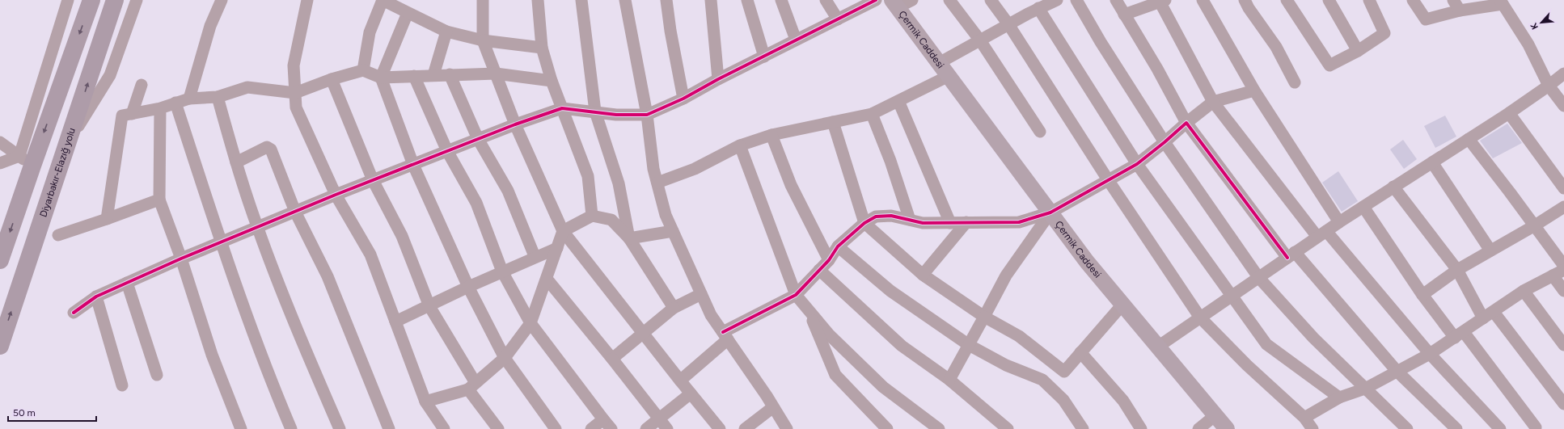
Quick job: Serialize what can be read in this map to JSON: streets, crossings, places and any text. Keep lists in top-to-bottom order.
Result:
{
  "streets": {
    "highway": ["Diyarbakır-Elazığ yolu"],
    "main road": ["Çermik Caddesi"]
  },
  "scale_bar": "50 m",
  "north": "bottom left"
}
